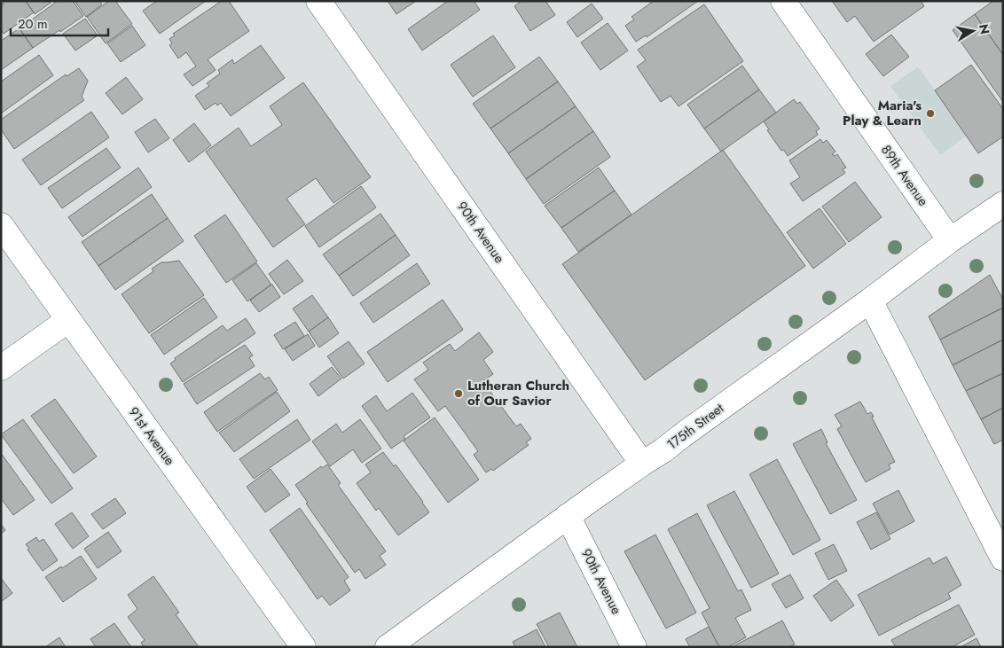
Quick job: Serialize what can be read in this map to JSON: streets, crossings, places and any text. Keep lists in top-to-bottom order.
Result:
{
  "streets": {
    "street": [
      "89th Avenue",
      "90th Avenue",
      "175th Street",
      "91st Avenue"
    ]
  },
  "crossings": [
    ["89th Avenue", "175th Street"],
    ["90th Avenue", "175th Street"]
  ],
  "places": ["Maria's Play & Learn", "Lutheran Church of Our Savior"],
  "scale_bar": "20 m",
  "north": "right"
}
